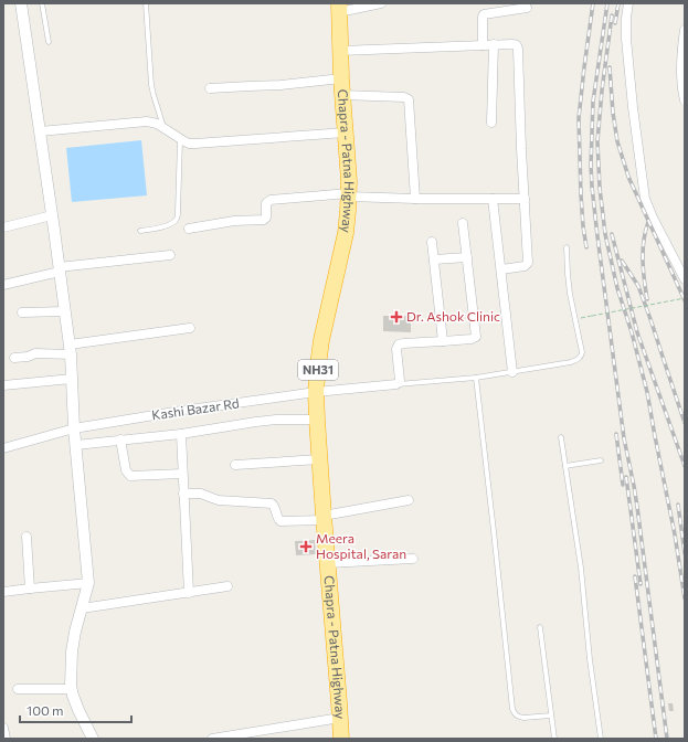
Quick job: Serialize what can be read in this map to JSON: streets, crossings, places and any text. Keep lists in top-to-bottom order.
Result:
{
  "streets": {
    "highway": ["Chapra - Patna Highway", "NH31"],
    "street": ["Kashi Bazar Rd"]
  },
  "crossings": [
    ["Chapra - Patna Highway", "Kashi Bazar Rd"]
  ],
  "places": {
    "health": ["Dr. Ashok Clinic", "Meera Hospital, Saran"]
  },
  "scale_bar": "100 m"
}
